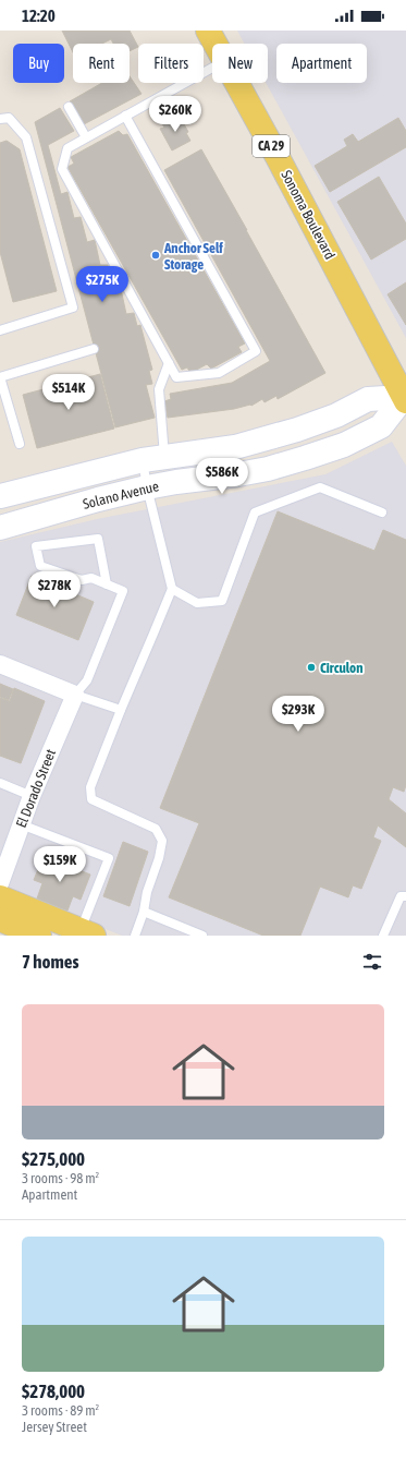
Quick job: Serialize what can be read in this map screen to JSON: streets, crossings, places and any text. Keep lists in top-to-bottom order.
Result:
{
  "streets": {
    "main road": ["CA 29", "Sonoma Boulevard", "Solano Avenue"],
    "street": ["El Dorado Street"]
  },
  "crossings": [
    ["Sonoma Boulevard", "Solano Avenue"]
  ],
  "places": ["Anchor Self Storage", "Circulon"],
  "page": {
    "status": "12:20",
    "chip": [
      "Buy",
      "Rent",
      "Filters",
      "New",
      "Apartment"
    ],
    "price": [
      "$260K",
      "$275K",
      "$514K",
      "$586K",
      "$278K",
      "$293K",
      "$159K"
    ],
    "heading": "7 homes",
    "list": [
      {
        "name": "$275,000",
        "note": "3 rooms · 98 m² · Apartment"
      },
      {
        "name": "$278,000",
        "note": "3 rooms · 89 m² · Jersey Street"
      }
    ]
  }
}
